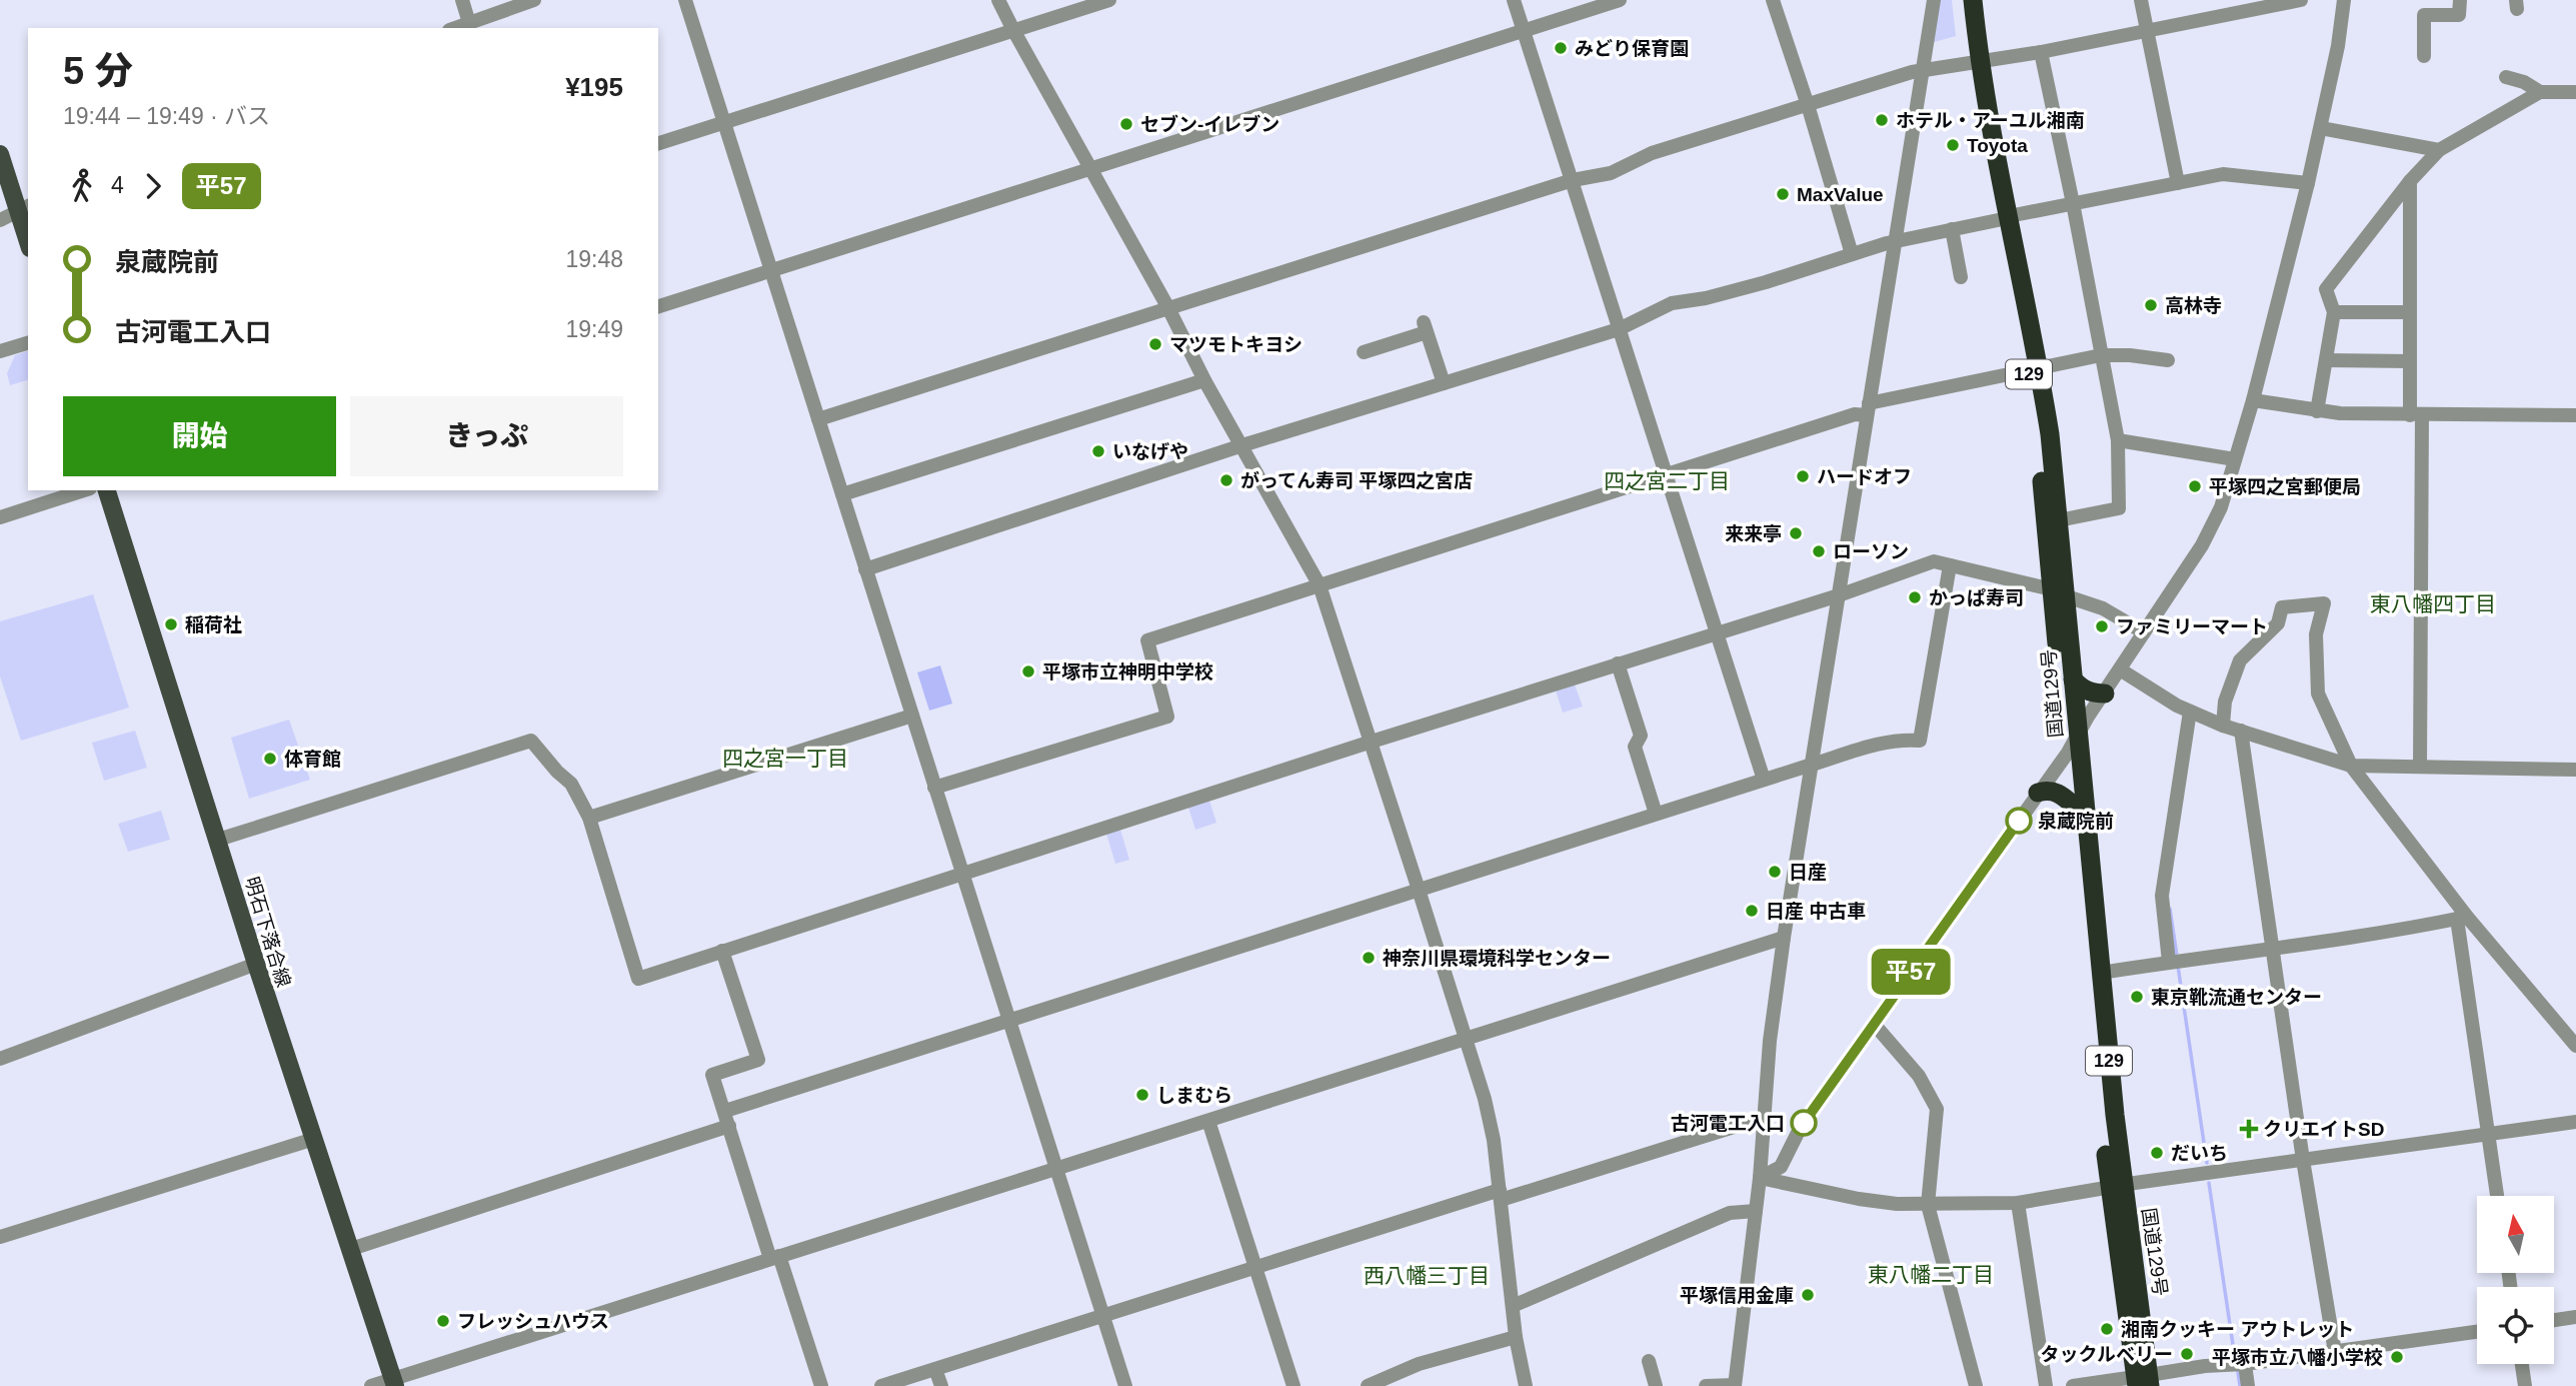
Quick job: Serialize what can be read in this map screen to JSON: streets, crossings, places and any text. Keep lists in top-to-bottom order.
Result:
{
  "streets": {
    "highway": ["129", "国道129号"],
    "main road": ["明石下落合線"]
  },
  "districts": [
    "四之宮二丁目",
    "東八幡四丁目",
    "四之宮一丁目",
    "東八幡二丁目",
    "西八幡三丁目"
  ],
  "places": {
    "other": [
      "みどり保育園",
      "ホテル・アーユル湘南",
      "セブン-イレブン",
      "Toyota",
      "MaxValue",
      "高林寺",
      "マツモトキヨシ",
      "いなげや",
      "ハードオフ",
      "がってん寿司 平塚四之宮店",
      "平塚四之宮郵便局",
      "来来亭",
      "ローソン",
      "かっぱ寿司",
      "稲荷社",
      "ファミリーマート",
      "平塚市立神明中学校",
      "体育館",
      "泉蔵院前",
      "日産",
      "日産 中古車",
      "神奈川県環境科学センター",
      "東京靴流通センター",
      "しまむら",
      "古河電工入口",
      "だいち",
      "平塚信用金庫",
      "フレッシュハウス",
      "湘南クッキー アウトレット",
      "タックルベリー",
      "平塚市立八幡小学校"
    ],
    "health": ["クリエイトSD"]
  },
  "lines": ["bus line 平57"],
  "north": "top",
  "page": {
    "on_map": "平57",
    "heading": ["5 分", "19:44 – 19:49 · バス", "¥195"],
    "legs": ["4", "平57"],
    "list": [
      {
        "name": "泉蔵院前",
        "value": "19:48"
      },
      {
        "name": "古河電工入口",
        "value": "19:49"
      }
    ],
    "buttons": ["開始", "きっぷ"]
  }
}
